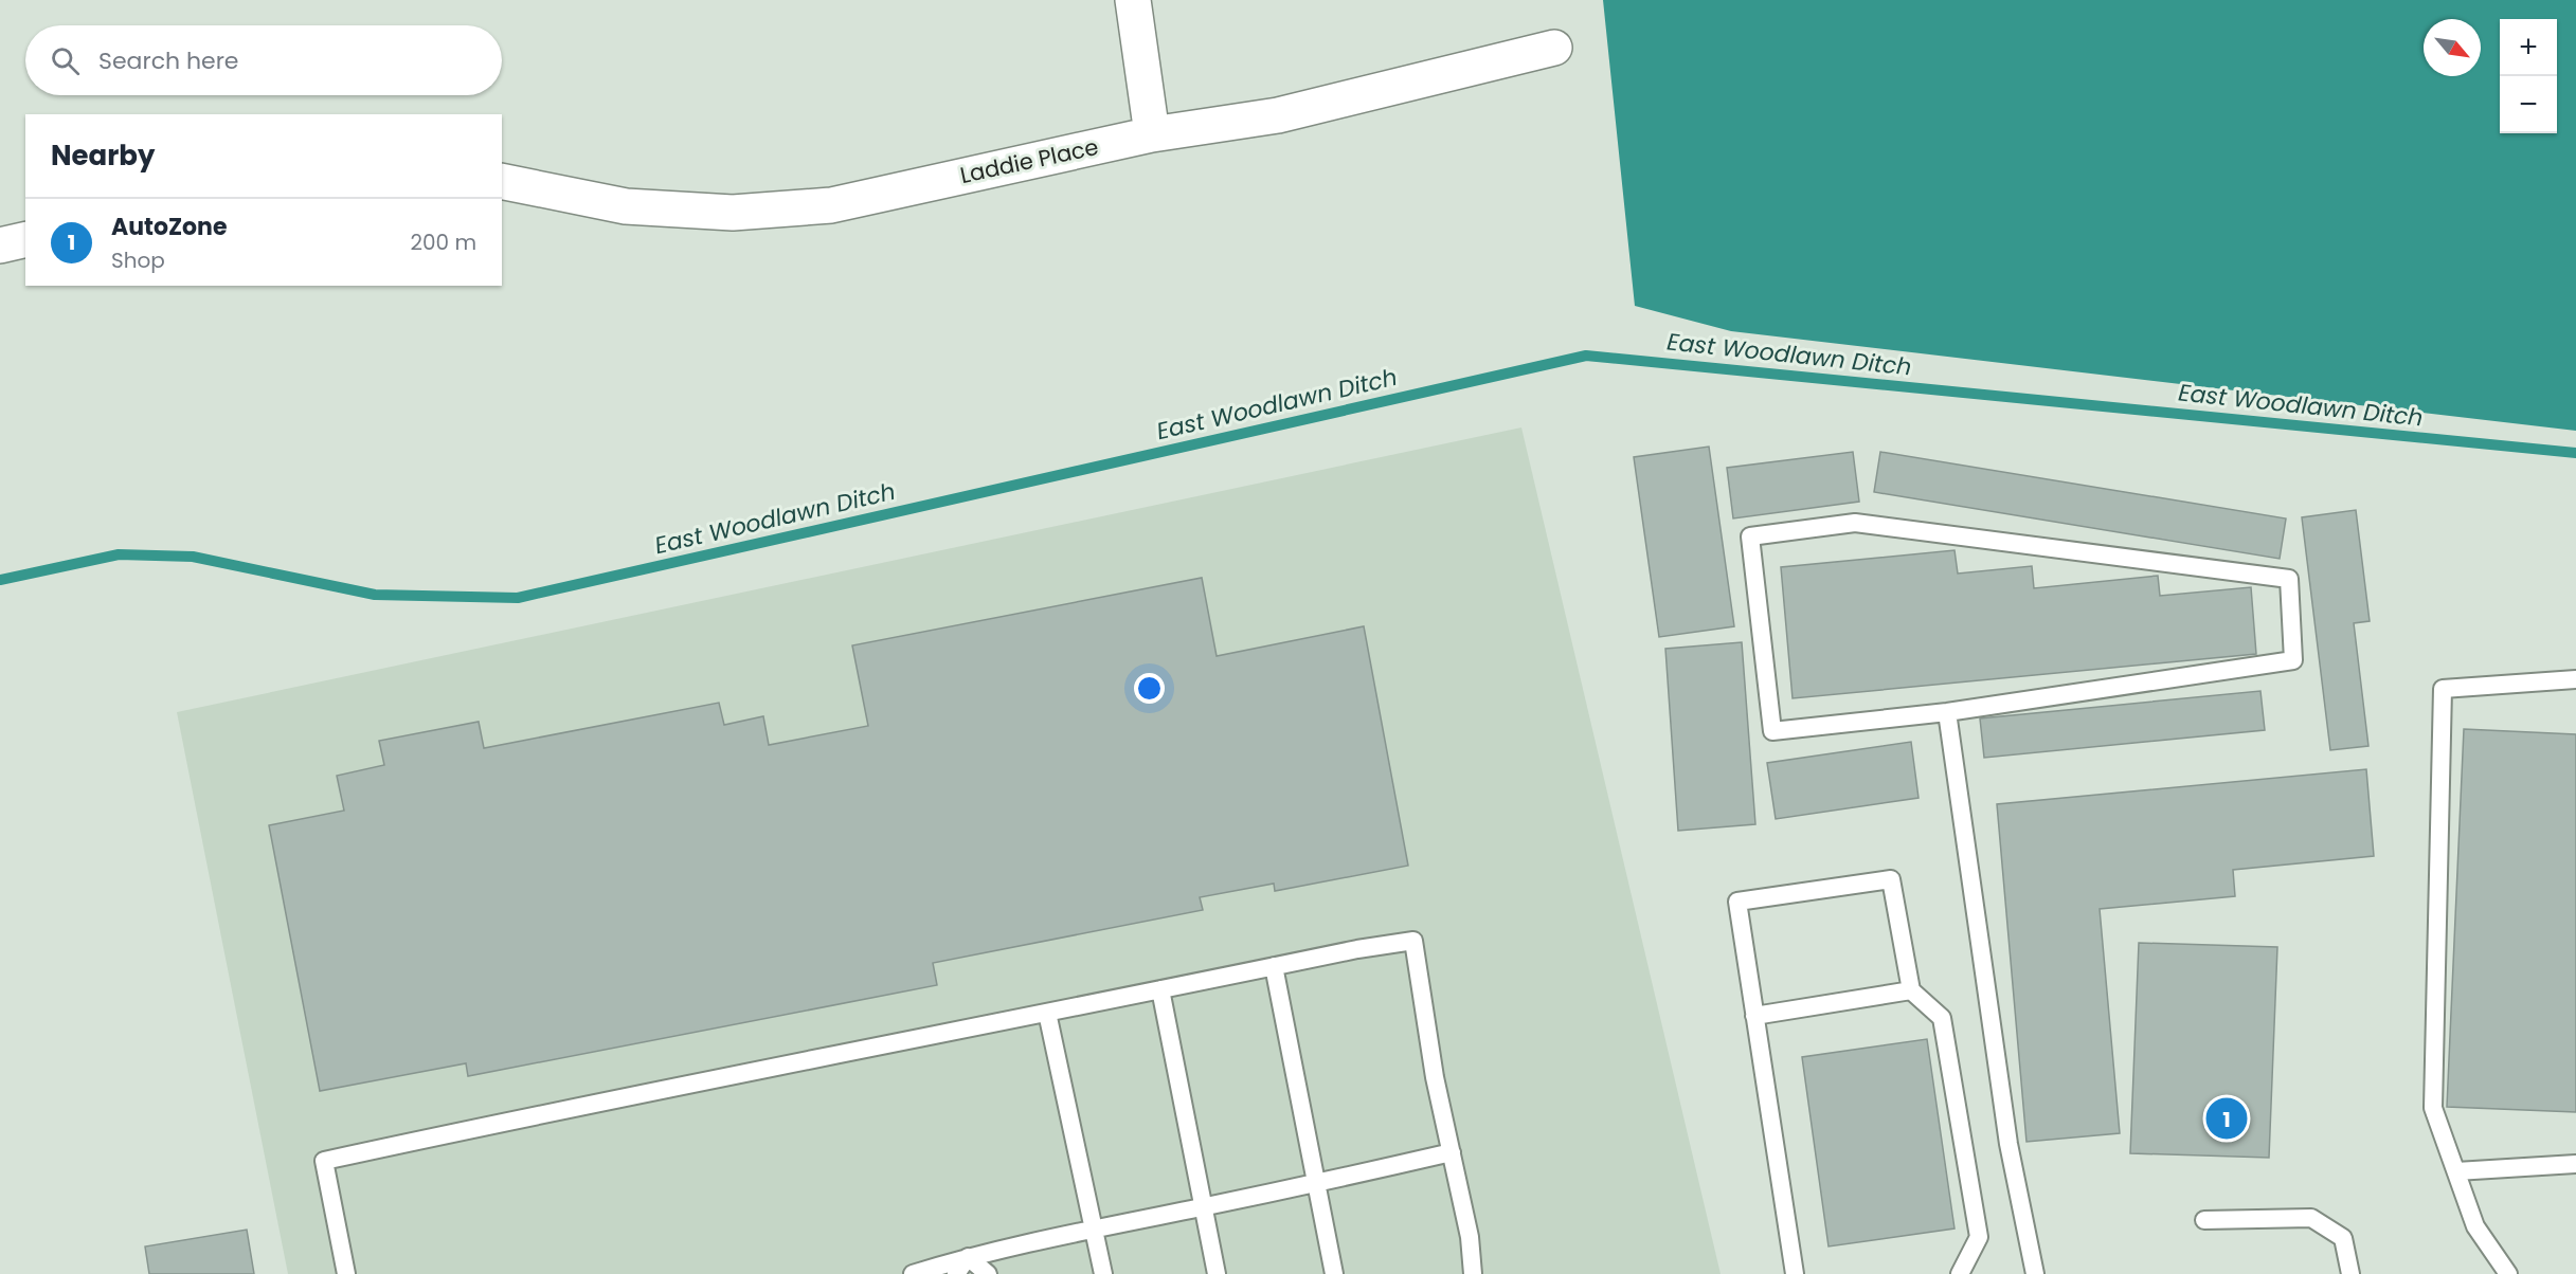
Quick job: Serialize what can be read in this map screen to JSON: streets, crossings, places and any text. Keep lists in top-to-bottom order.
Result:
{
  "streets": {
    "street": ["Laddie Place"]
  },
  "water": ["East Woodlawn Ditch"],
  "north": "bottom right",
  "page": {
    "map_buttons": ["+", "−"],
    "search": "Search here",
    "heading": "Nearby",
    "list": [
      {
        "mark": "1",
        "name": "AutoZone",
        "note": "Shop",
        "value": "200 m"
      }
    ],
    "pins": "1"
  }
}
